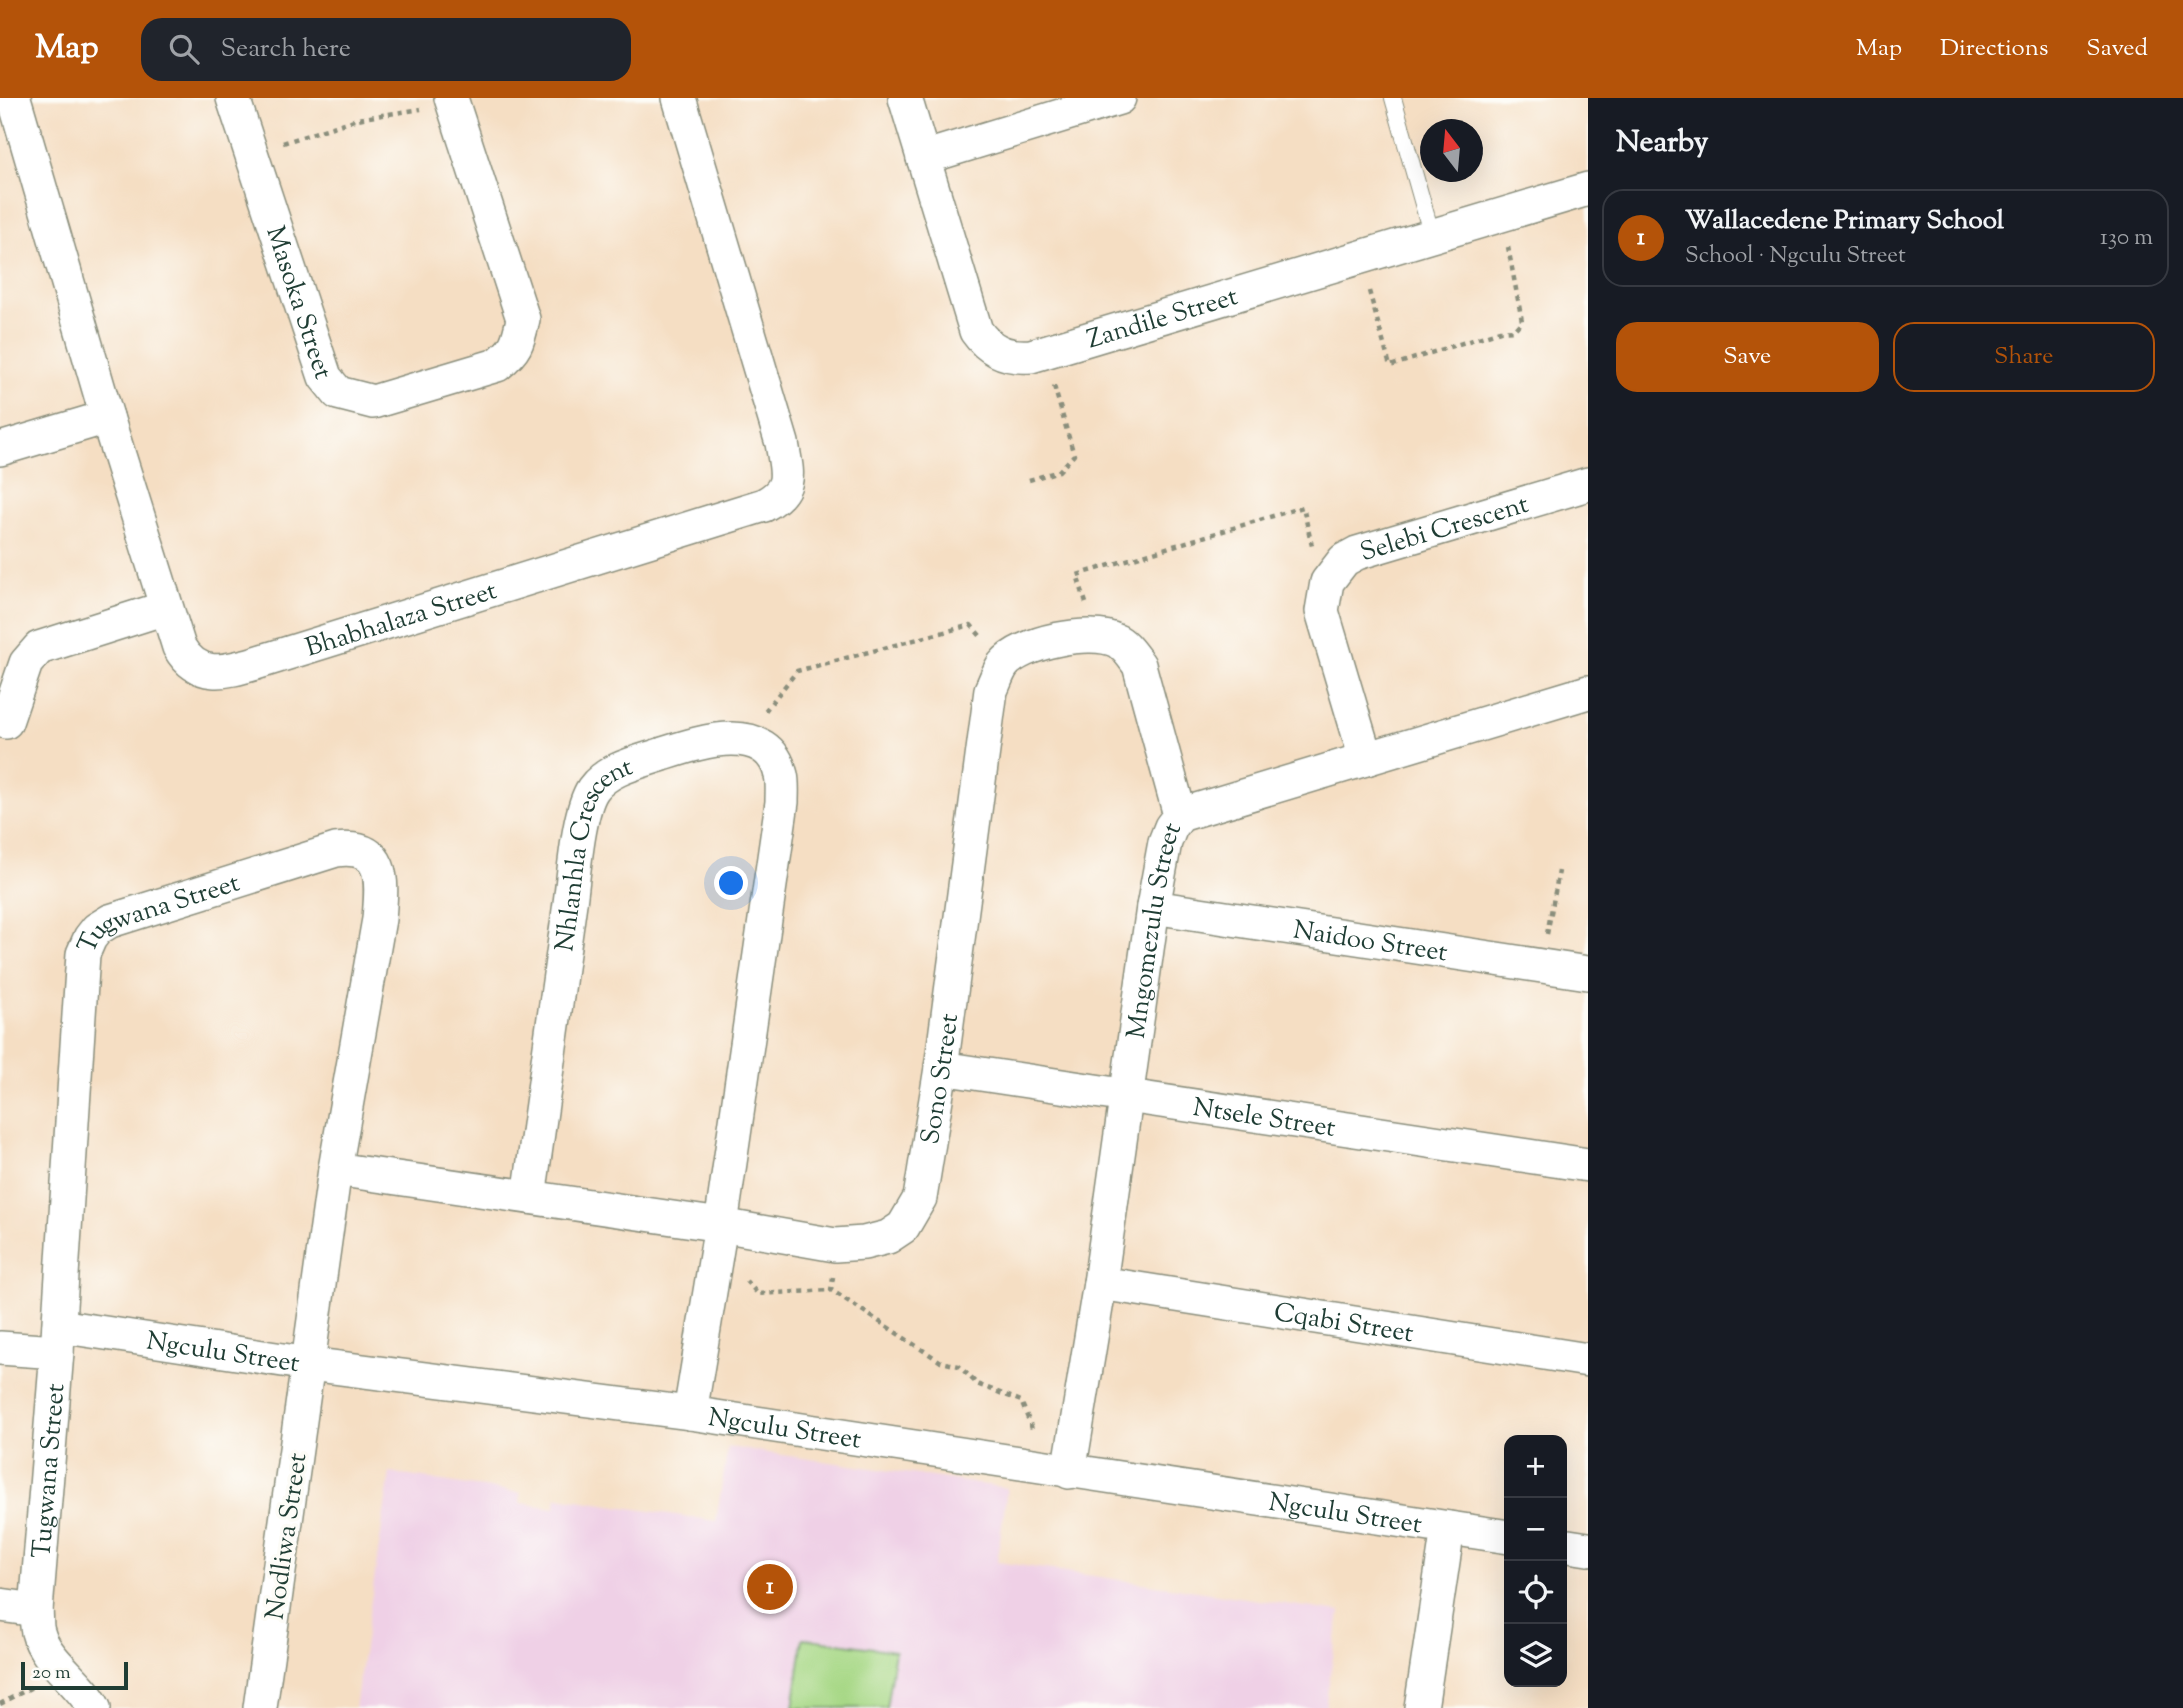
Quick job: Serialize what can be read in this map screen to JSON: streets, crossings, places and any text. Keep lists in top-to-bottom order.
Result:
{
  "streets": {
    "street": [
      "Masoka Street",
      "Zandile Street",
      "Selebi Crescent",
      "Bhabhalaza Street",
      "Nhlanhla Crescent",
      "Tugwana Street",
      "Mngomezulu Street",
      "Naidoo Street",
      "Sono Street",
      "Ntsele Street",
      "Cqabi Street",
      "Ngculu Street",
      "Nodliwa Street"
    ]
  },
  "crossings": [
    ["Nhlanhla Crescent", "Sono Street"],
    ["Tugwana Street", "Sono Street"],
    ["Tugwana Street", "Ngculu Street"],
    ["Tugwana Street", "Nodliwa Street"],
    ["Mngomezulu Street", "Naidoo Street"],
    ["Mngomezulu Street", "Ntsele Street"],
    ["Mngomezulu Street", "Cqabi Street"],
    ["Mngomezulu Street", "Ngculu Street"],
    ["Sono Street", "Ntsele Street"],
    ["Ngculu Street", "Nodliwa Street"]
  ],
  "scale_bar": "20 m",
  "north": "top",
  "page": {
    "header": "Map",
    "search": "Search here",
    "nav": ["Map", "Directions", "Saved"],
    "heading": "Nearby",
    "list": [
      {
        "mark": "1",
        "name": "Wallacedene Primary School",
        "note": "School · Ngculu Street",
        "value": "130 m"
      }
    ],
    "buttons": ["Save", "Share"],
    "map_buttons": ["+", "−"],
    "pins": "1",
    "scale": "20 m"
  }
}
